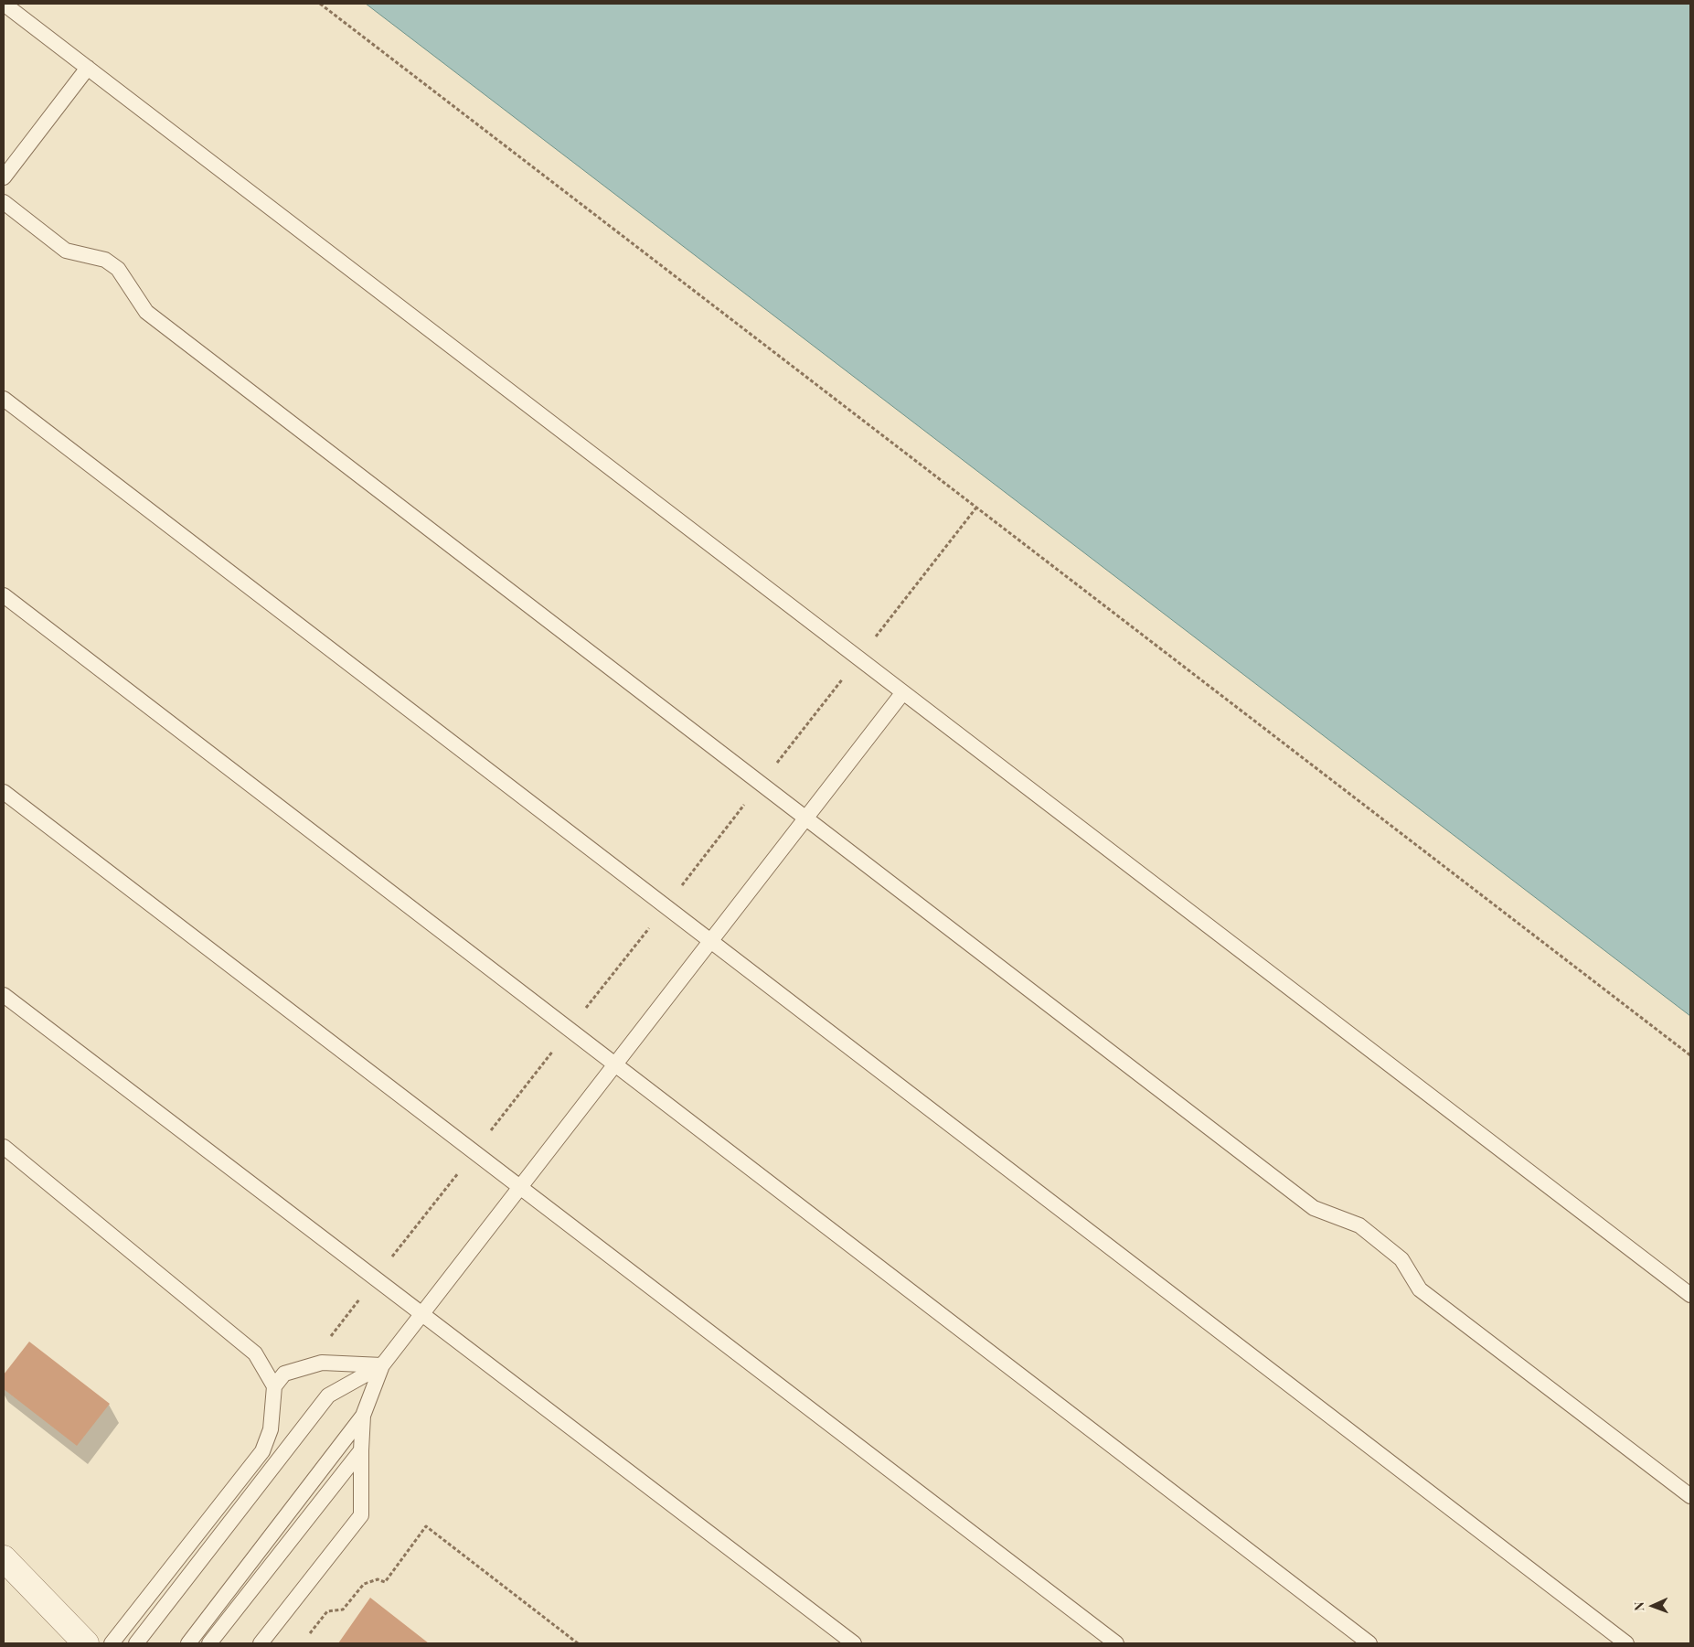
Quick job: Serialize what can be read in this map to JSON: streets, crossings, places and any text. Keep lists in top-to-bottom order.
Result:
{
  "north": "left"
}
